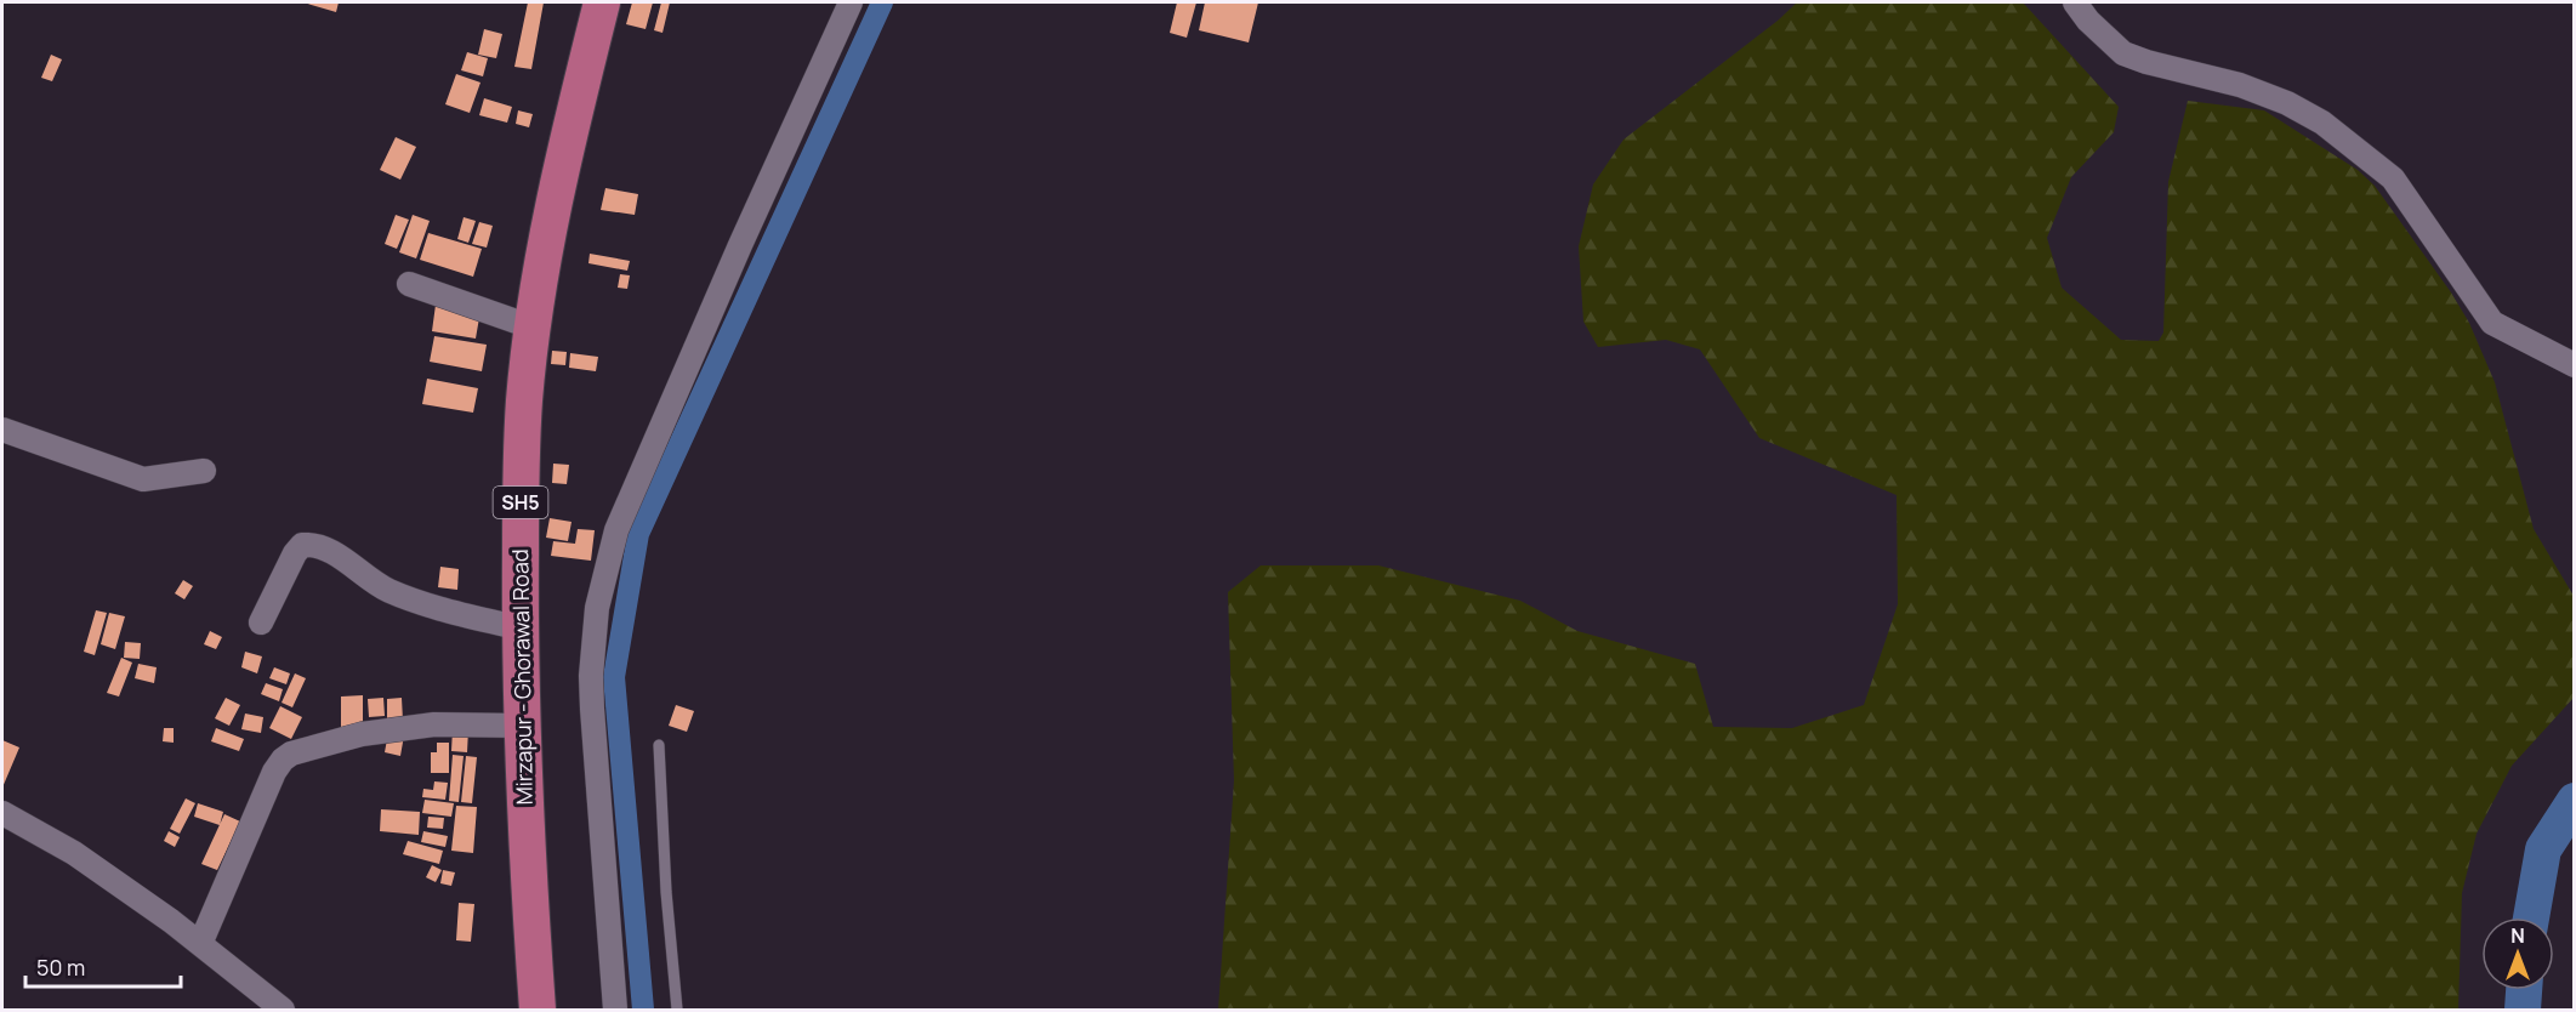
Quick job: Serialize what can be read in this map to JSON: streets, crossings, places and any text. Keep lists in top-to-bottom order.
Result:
{
  "streets": {
    "main road": ["SH5", "Mirzapur - Ghorawal Road"]
  },
  "scale_bar": "50 m",
  "north": "top"
}
